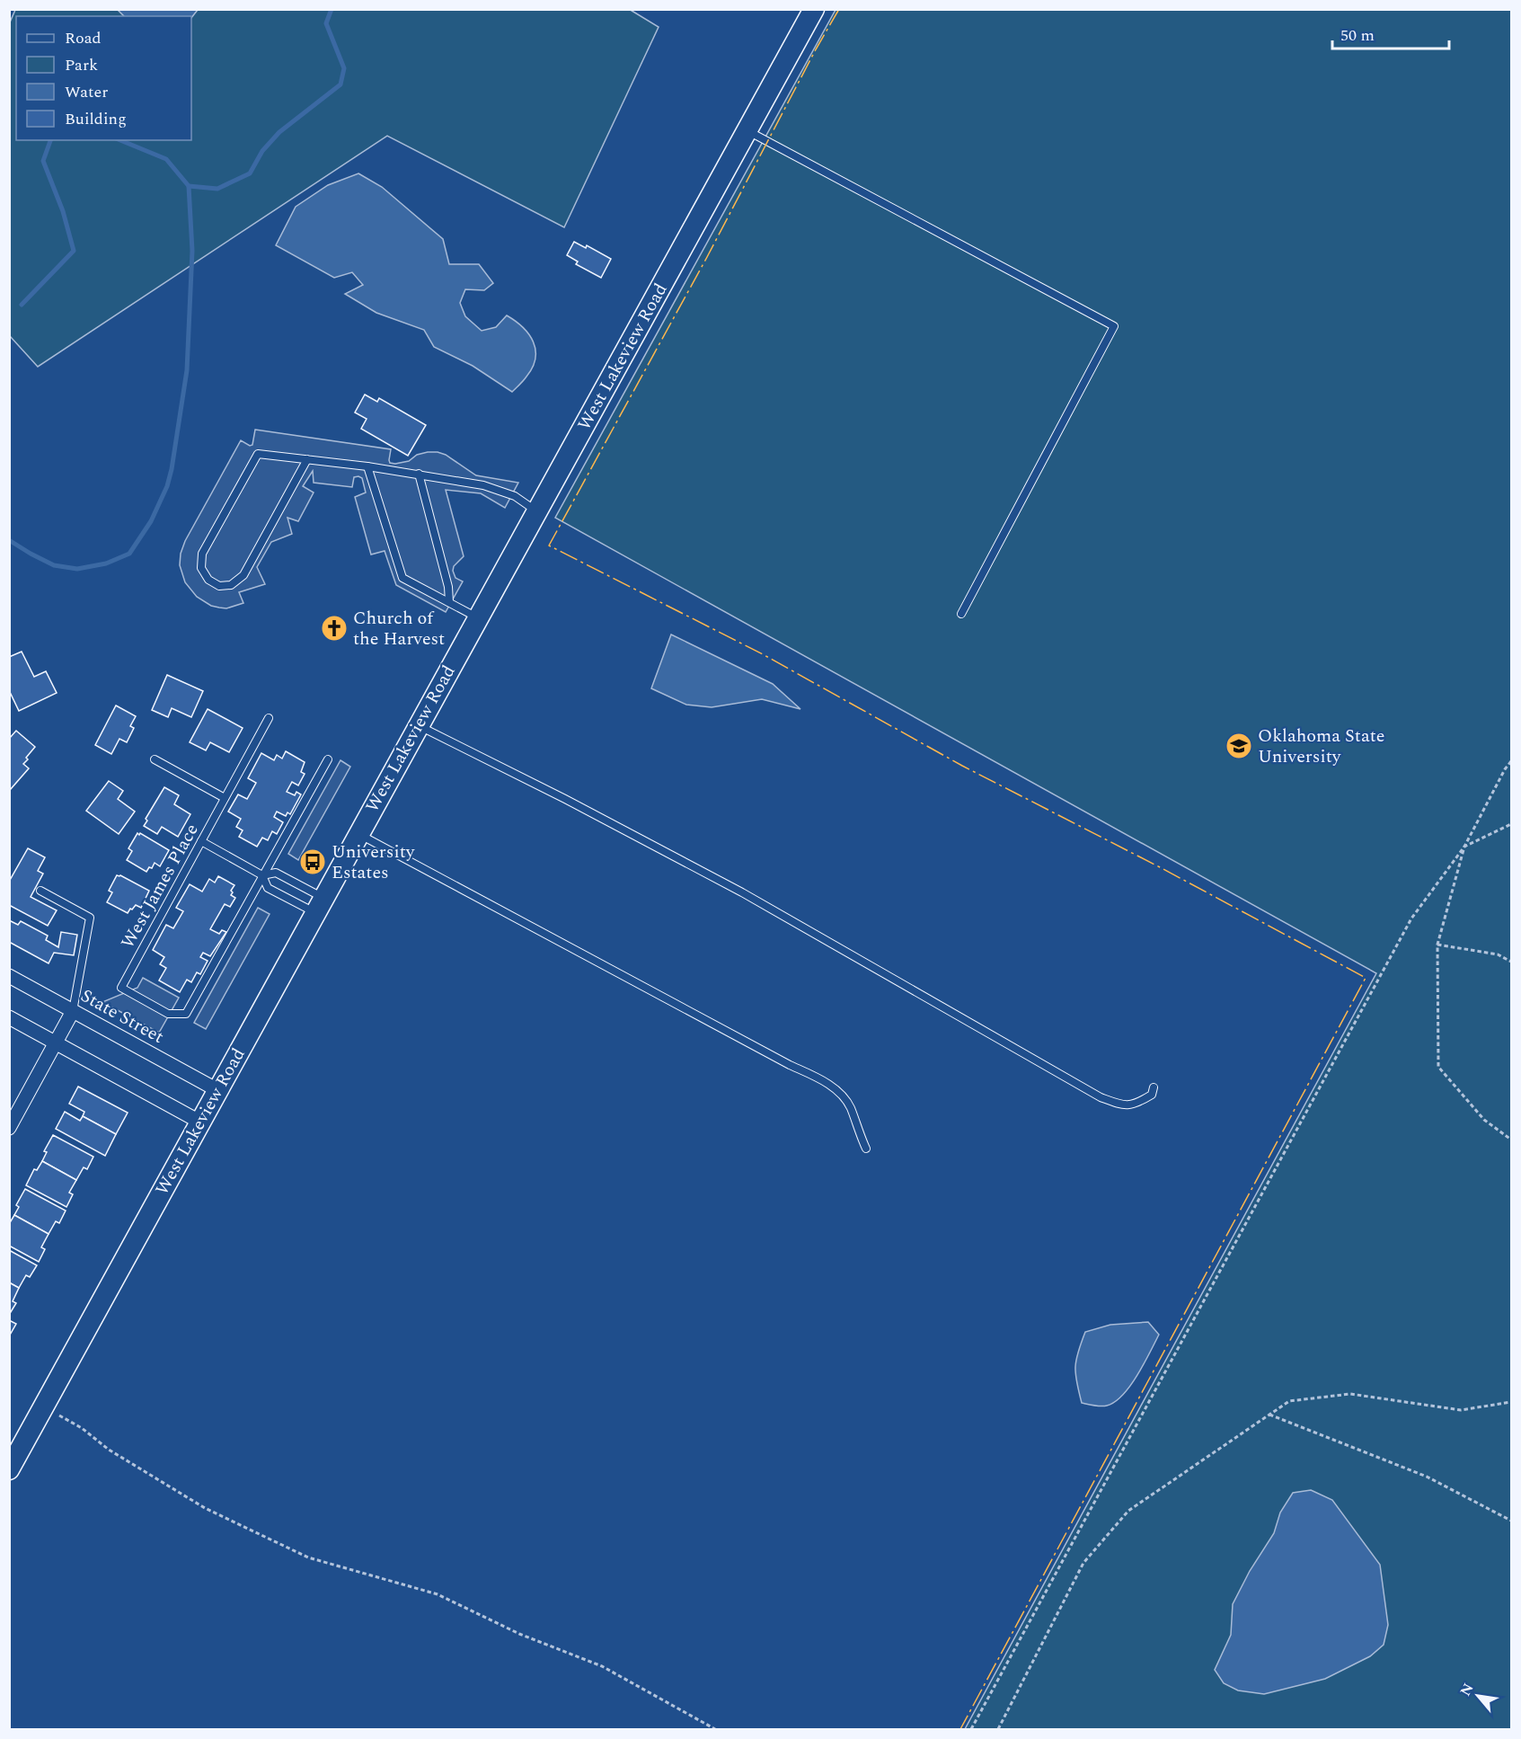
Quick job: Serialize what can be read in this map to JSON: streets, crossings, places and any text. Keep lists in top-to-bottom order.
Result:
{
  "streets": {
    "main road": ["West Lakeview Road"],
    "street": ["State Street"],
    "lane": ["West James Place"]
  },
  "crossings": [
    ["West Lakeview Road", "State Street"]
  ],
  "places": {
    "church": ["Church of the Harvest"],
    "school or university": ["Oklahoma State University"],
    "bus stop": ["University Estates"]
  },
  "legend": [
    "Road",
    "Park",
    "Water",
    "Building"
  ],
  "scale_bar": "50 m",
  "north": "top left"
}
